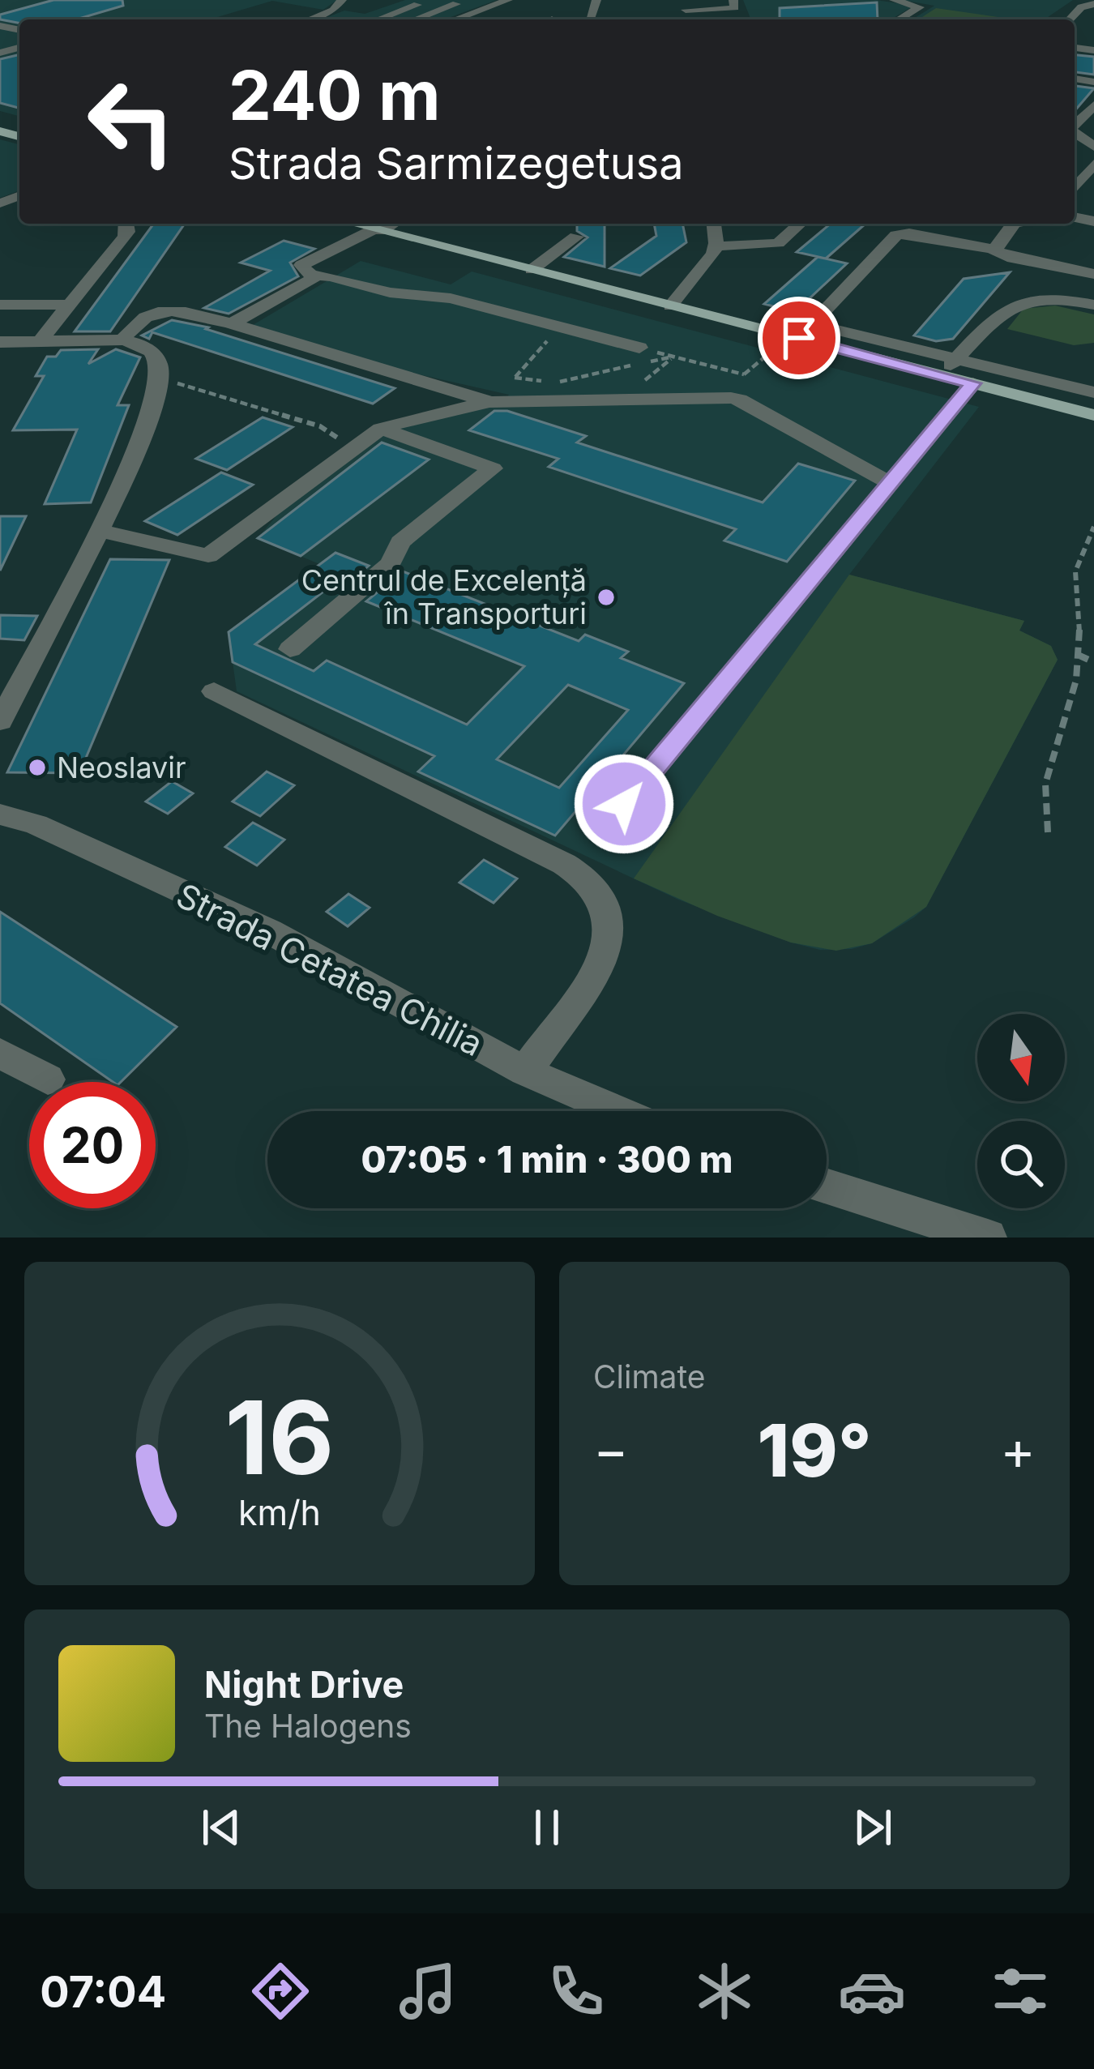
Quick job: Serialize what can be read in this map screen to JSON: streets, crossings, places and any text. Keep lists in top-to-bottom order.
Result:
{
  "streets": {
    "street": ["Strada Cetatea Chilia"]
  },
  "places": ["Centrul de Excelență în Transporturi", "Neoslavir"],
  "north": "bottom",
  "page": {
    "turn": ["240 m", "Strada Sarmizegetusa"],
    "limit": "20",
    "trip": "07:05 · 1 min · 300 m",
    "tile": "Climate",
    "heat": ["−", "19°", "+"],
    "song": ["Night Drive", "The Halogens"],
    "tabs": "07:04",
    "gauge": ["16", "km/h"]
  }
}
